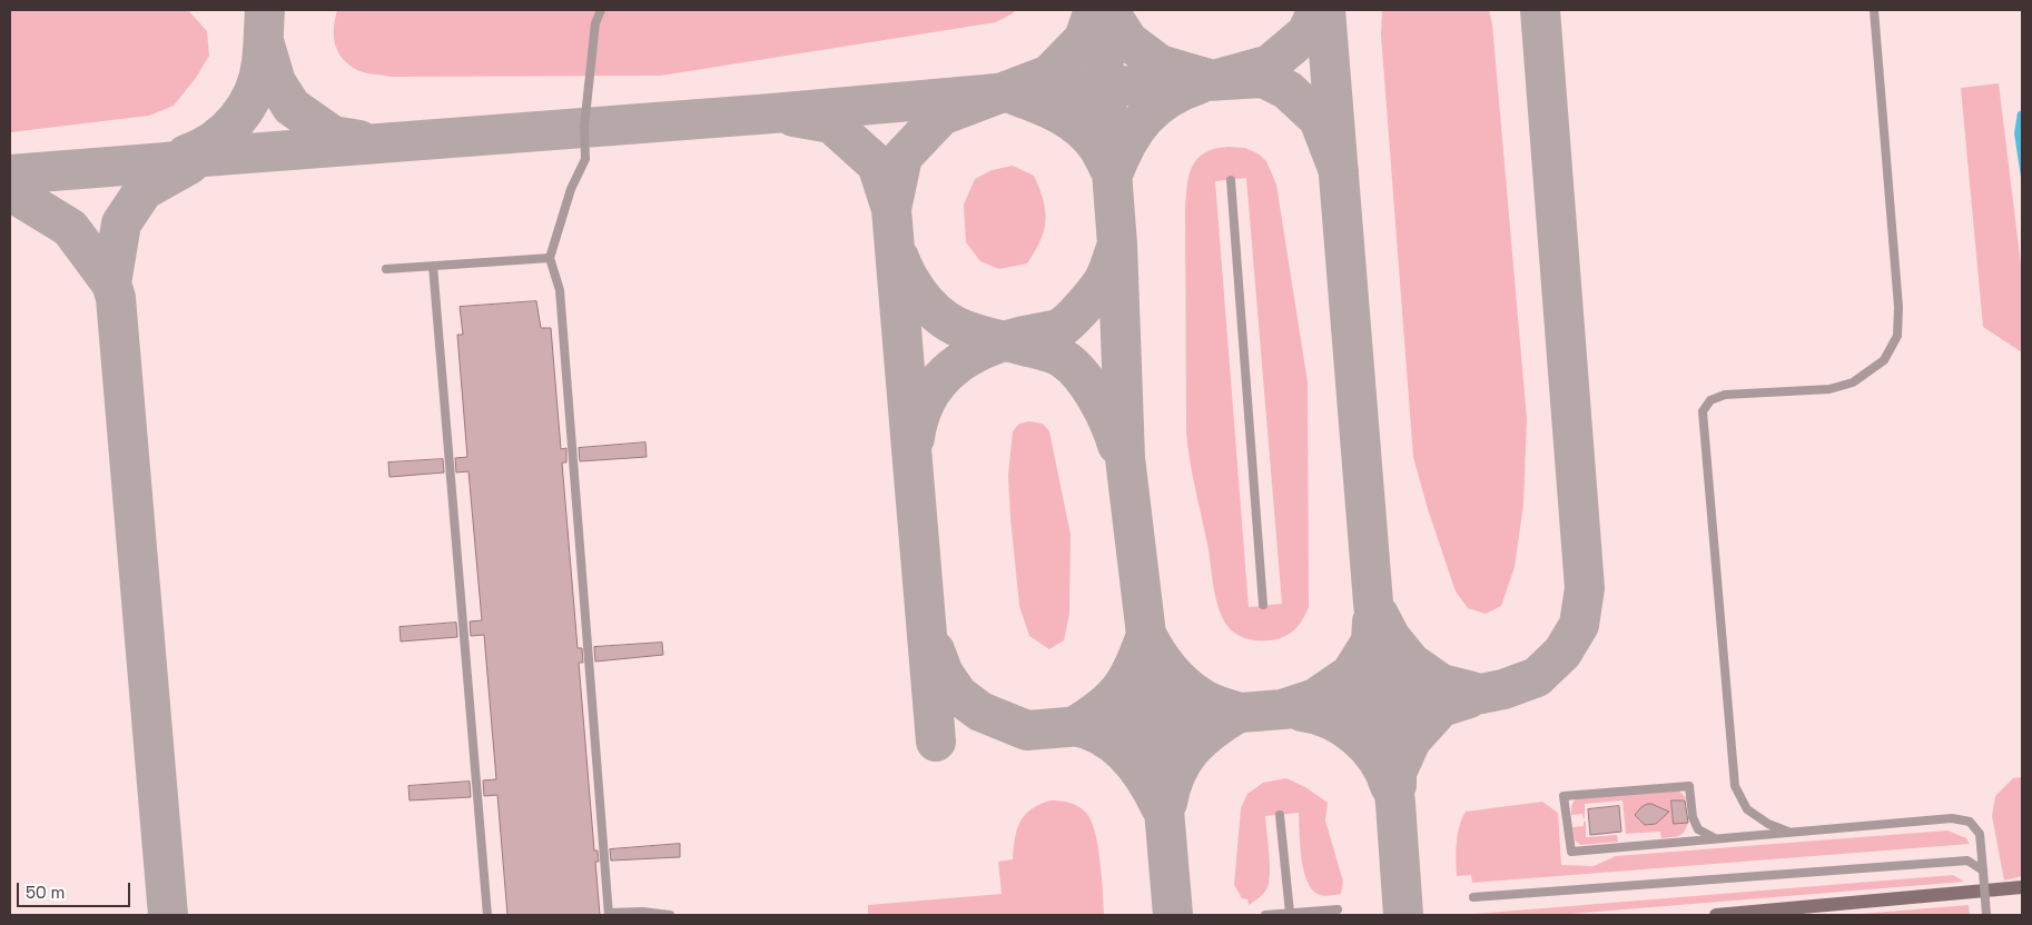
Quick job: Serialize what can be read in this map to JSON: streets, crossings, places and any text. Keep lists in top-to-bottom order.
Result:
{
  "scale_bar": "50 m"
}
